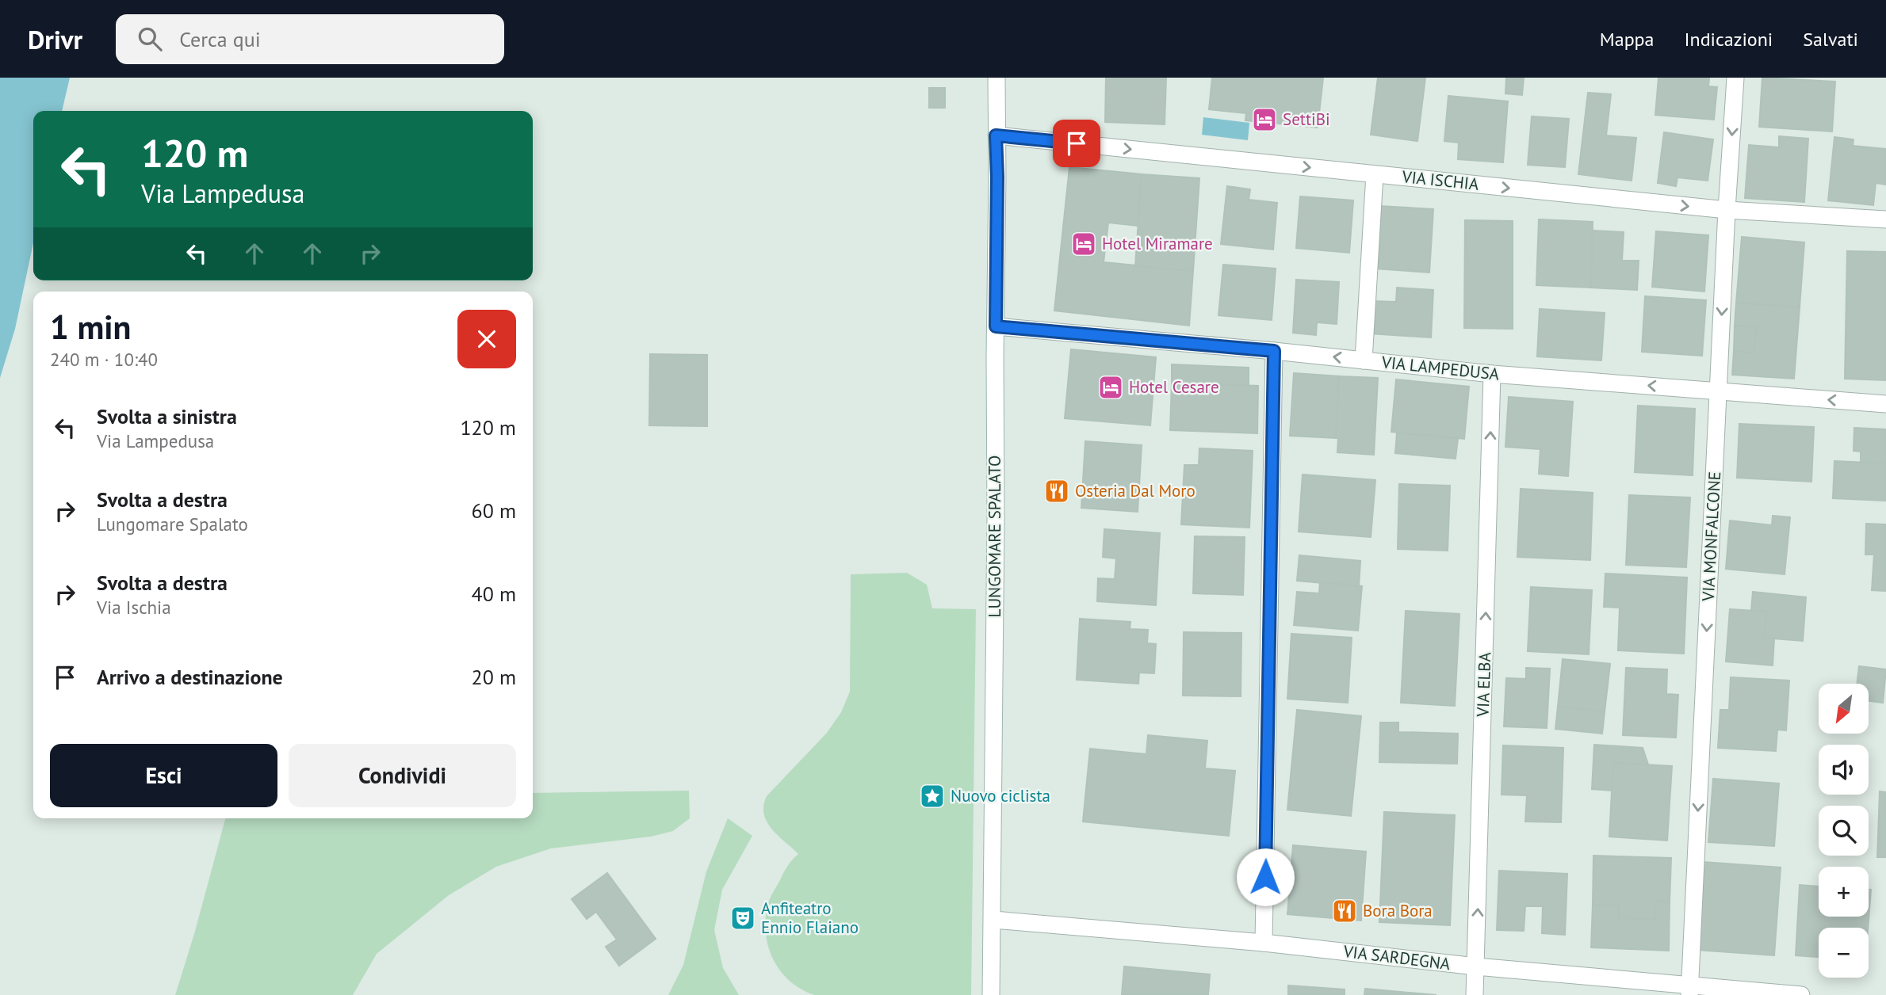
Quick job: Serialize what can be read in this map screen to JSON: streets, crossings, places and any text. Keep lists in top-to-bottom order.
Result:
{
  "streets": {
    "street": [
      "VIA ISCHIA",
      "VIA LAMPEDUSA",
      "LUNGOMARE SPALATO",
      "VIA MONFALCONE",
      "VIA ELBA",
      "VIA SARDEGNA"
    ]
  },
  "crossings": [
    ["VIA ISCHIA", "LUNGOMARE SPALATO"],
    ["VIA ISCHIA", "VIA MONFALCONE"],
    ["VIA LAMPEDUSA", "LUNGOMARE SPALATO"],
    ["VIA LAMPEDUSA", "VIA MONFALCONE"],
    ["VIA LAMPEDUSA", "VIA ELBA"],
    ["LUNGOMARE SPALATO", "VIA SARDEGNA"],
    ["VIA MONFALCONE", "VIA SARDEGNA"],
    ["VIA ELBA", "VIA SARDEGNA"]
  ],
  "one_way": [
    "VIA ISCHIA",
    "VIA LAMPEDUSA",
    "VIA MONFALCONE",
    "VIA ELBA"
  ],
  "places": {
    "hotel": ["SettiBi", "Hotel Miramare", "Hotel Cesare"],
    "restaurant": ["Osteria Dal Moro", "Bora Bora"],
    "place": ["Nuovo ciclista"],
    "theatre": ["Anfiteatro Ennio Flaiano"]
  },
  "north": "bottom left",
  "page": {
    "header": "Drivr",
    "search": "Cerca qui",
    "nav": ["Mappa", "Indicazioni", "Salvati"],
    "turn": ["120 m", "Via Lampedusa"],
    "heading": ["1 min", "240 m · 10:40"],
    "list": [
      {
        "name": "Svolta a sinistra",
        "note": "Via Lampedusa",
        "value": "120 m"
      },
      {
        "name": "Svolta a destra",
        "note": "Lungomare Spalato",
        "value": "60 m"
      },
      {
        "name": "Svolta a destra",
        "note": "Via Ischia",
        "value": "40 m"
      },
      {
        "name": "Arrivo a destinazione",
        "value": "20 m"
      }
    ],
    "map_buttons": ["+", "−"],
    "buttons": ["Esci", "Condividi"]
  }
}
